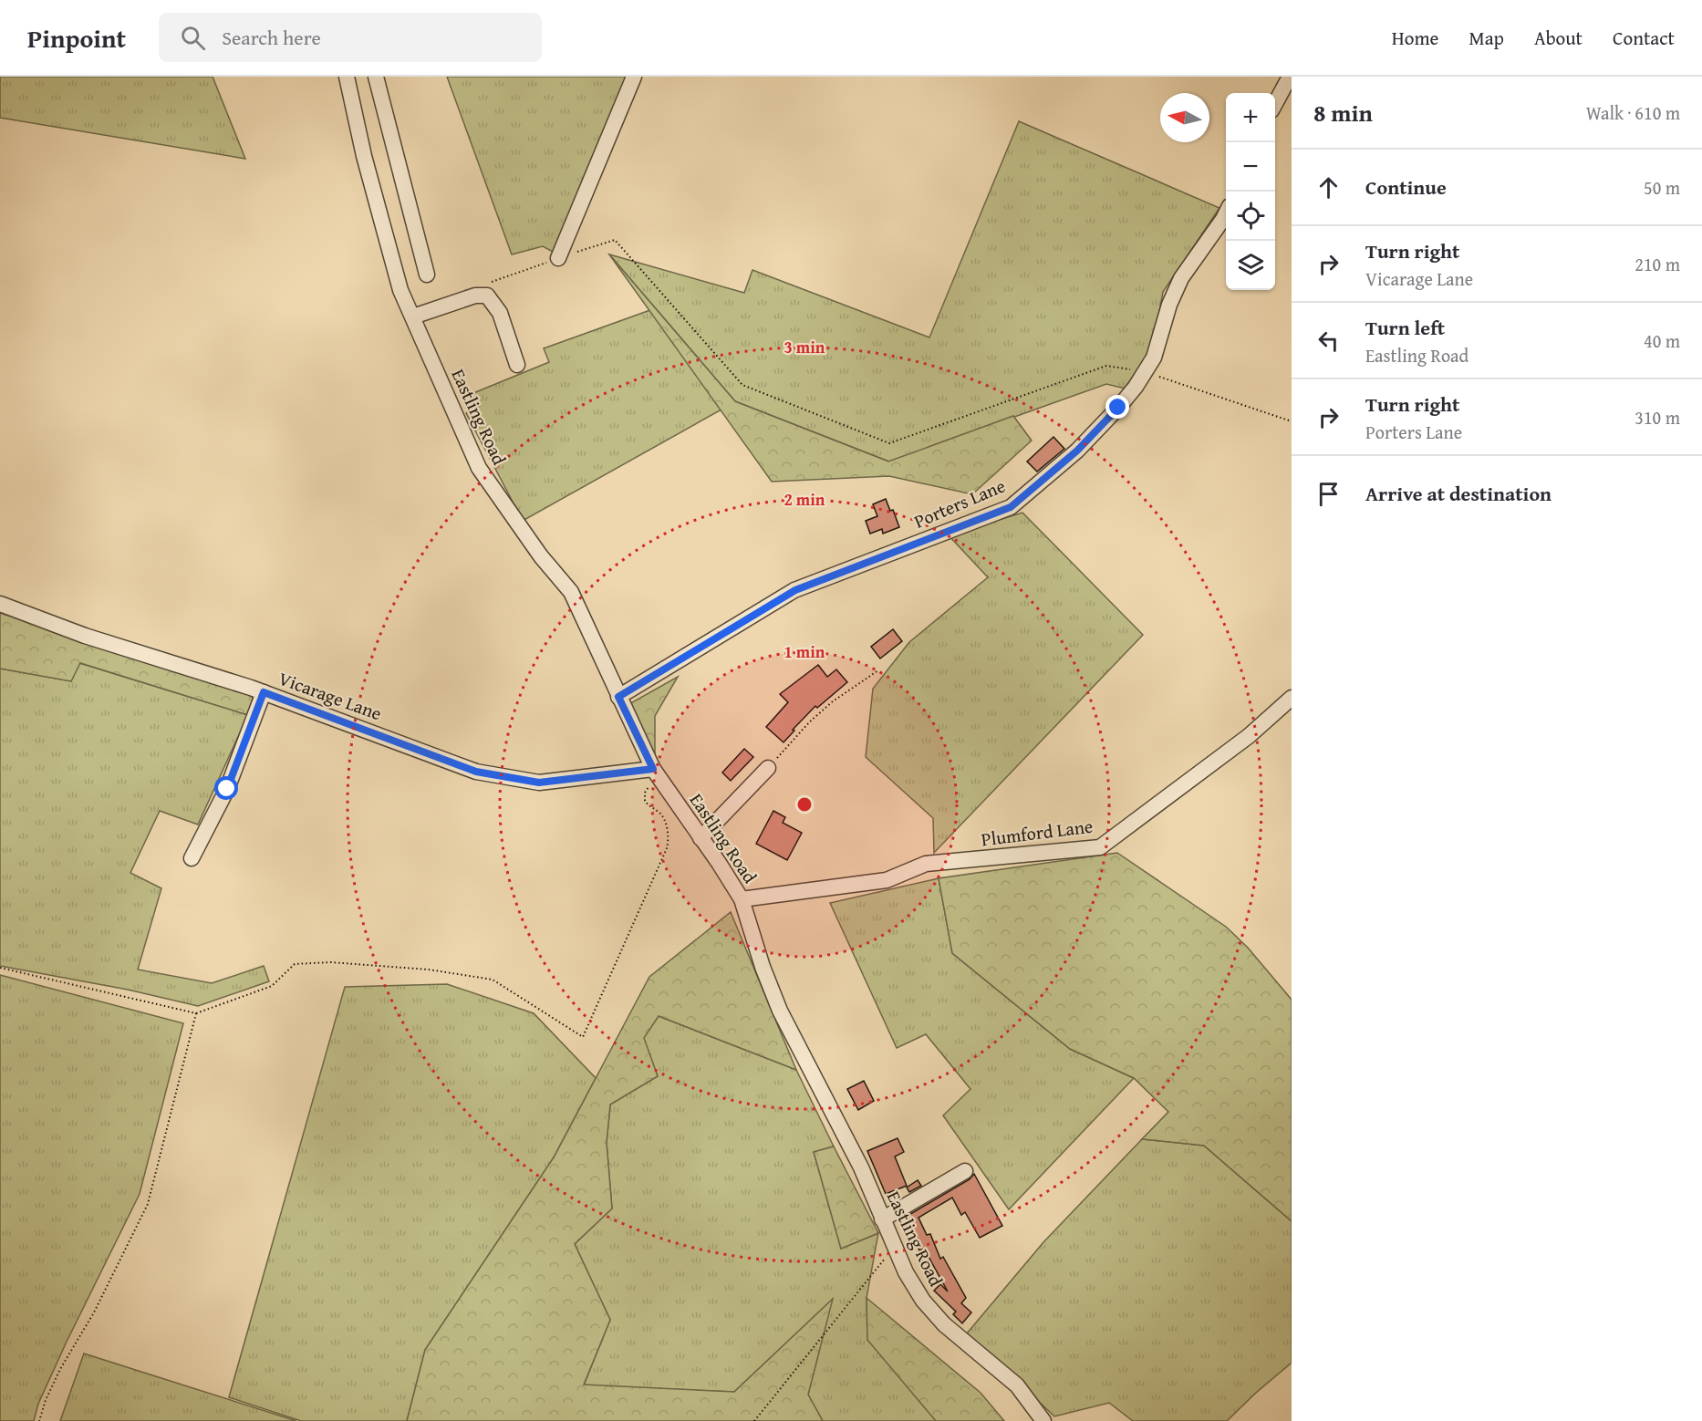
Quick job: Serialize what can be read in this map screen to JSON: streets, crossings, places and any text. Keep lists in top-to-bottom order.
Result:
{
  "streets": {
    "street": [
      "Eastling Road",
      "Porters Lane",
      "Vicarage Lane",
      "Plumford Lane"
    ]
  },
  "crossings": [
    ["Eastling Road", "Porters Lane"],
    ["Eastling Road", "Vicarage Lane"],
    ["Eastling Road", "Plumford Lane"]
  ],
  "north": "left",
  "page": {
    "header": "Pinpoint",
    "search": "Search here",
    "nav": [
      "Home",
      "Map",
      "About",
      "Contact"
    ],
    "heading": ["8 min", "Walk · 610 m"],
    "map_buttons": ["+", "−"],
    "list": [
      ["Continue", "50 m"],
      ["Turn right", "Vicarage Lane", "210 m"],
      ["Turn left", "Eastling Road", "40 m"],
      ["Turn right", "Porters Lane", "310 m"],
      "Arrive at destination"
    ]
  },
  "rings": ["3 min", "2 min", "1 min"]
}
